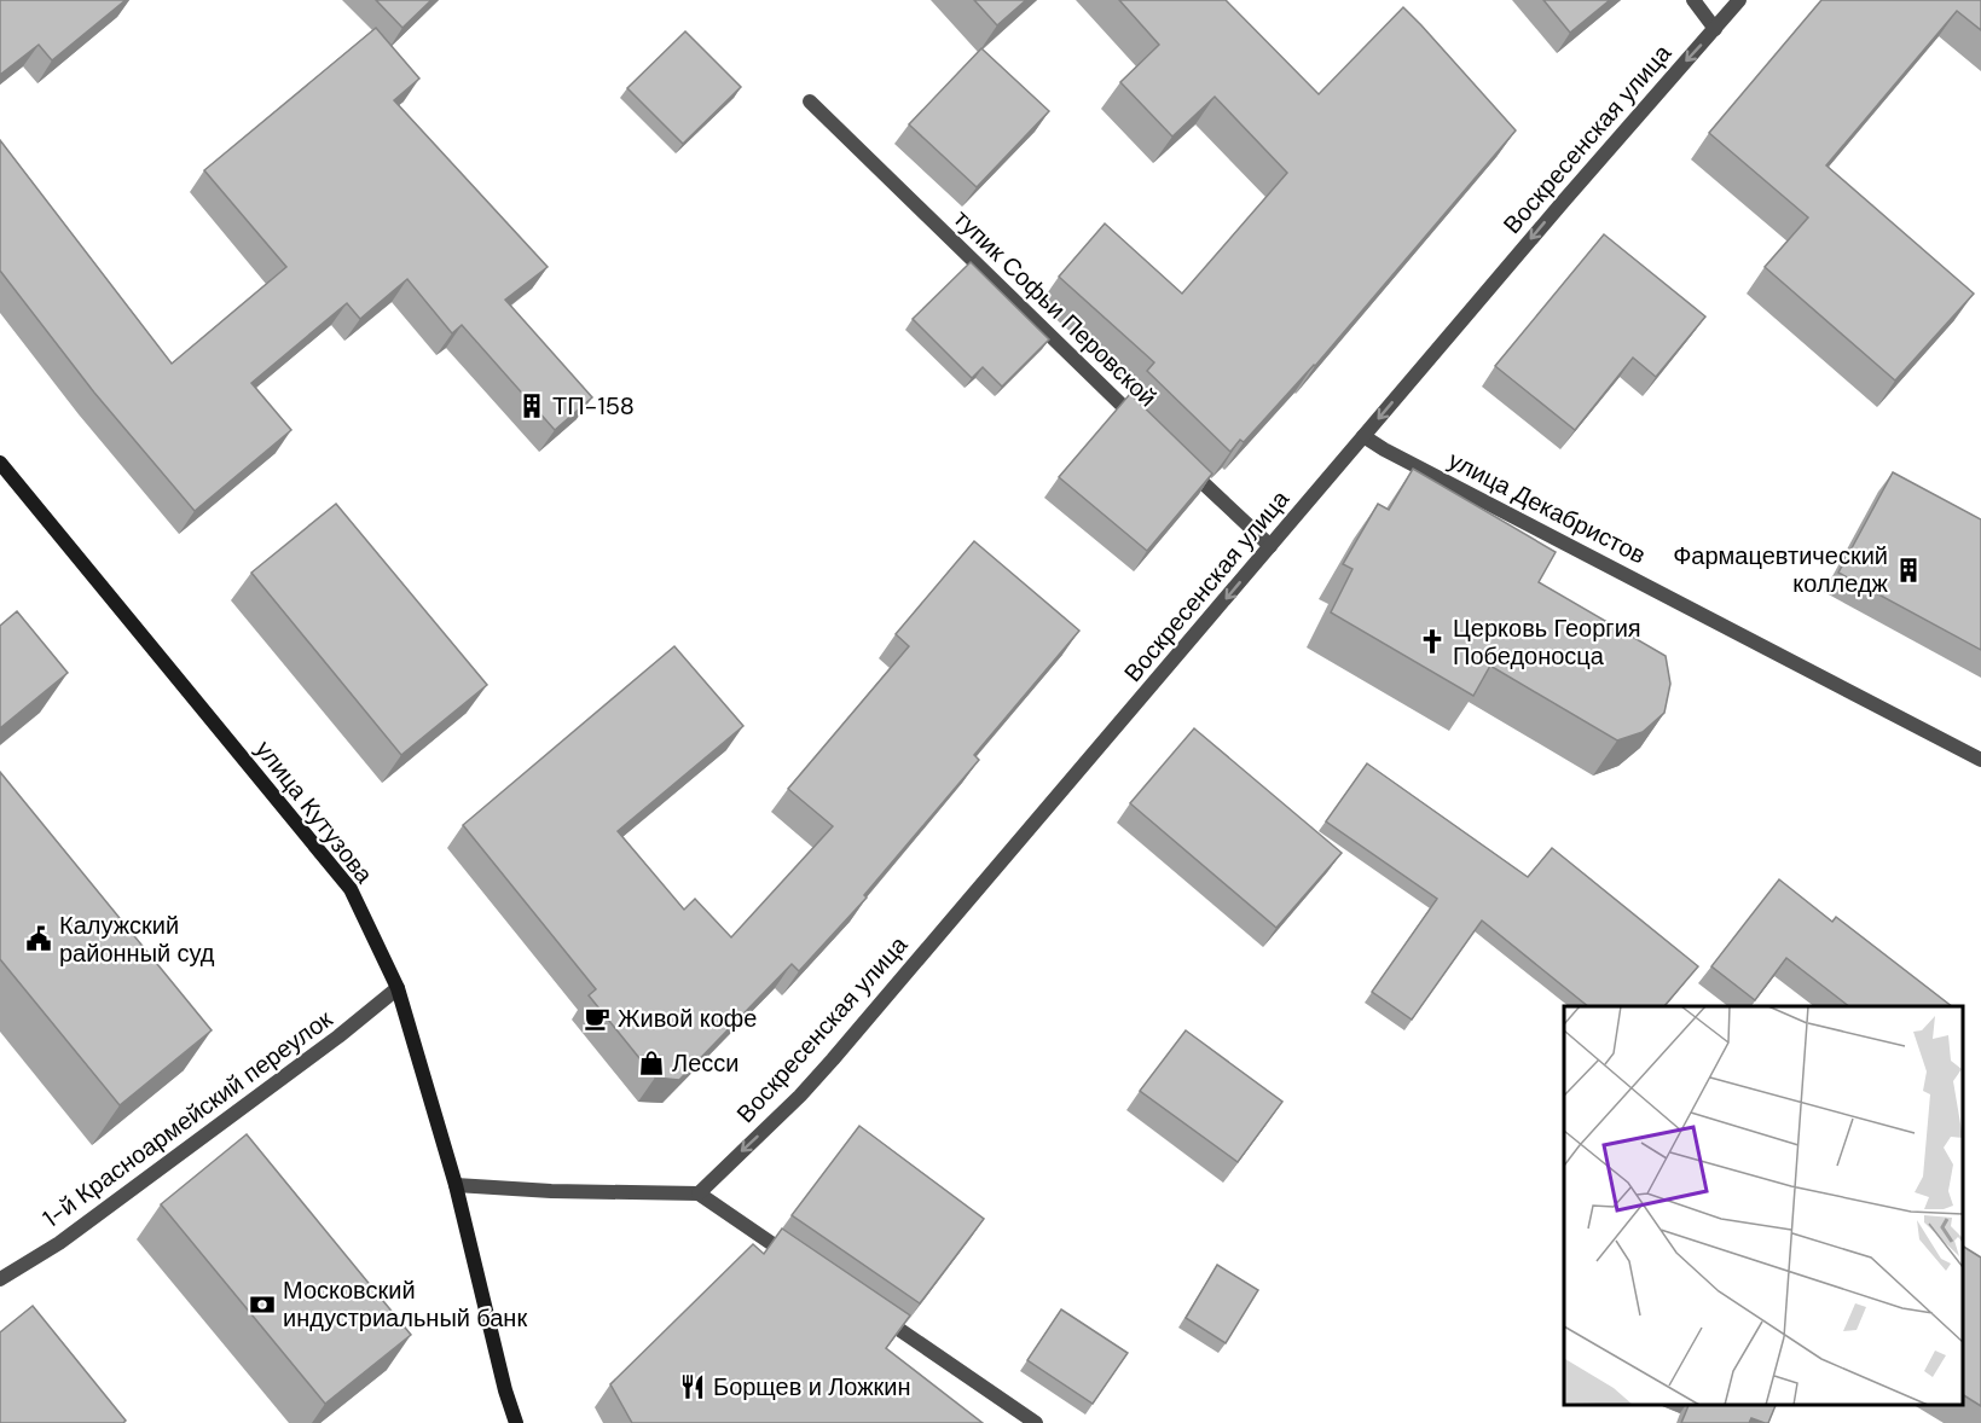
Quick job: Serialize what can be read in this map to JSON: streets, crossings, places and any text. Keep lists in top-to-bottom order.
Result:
{
  "streets": {
    "main road": ["улица Кутузова"],
    "street": [
      "Воскресенская улица",
      "тупик Софьи Перовской",
      "улица Декабристов",
      "1-й Красноармейский переулок"
    ]
  },
  "crossings": [
    ["Воскресенская улица", "улица Декабристов"],
    ["улица Кутузова", "1-й Красноармейский переулок"]
  ],
  "one_way": ["Воскресенская улица"],
  "places": {
    "building": ["ТП-158", "Фармацевтический колледж"],
    "church": ["Церковь Георгия Победоносца"],
    "public building": ["Калужский районный суд"],
    "cafe": ["Живой кофе"],
    "shop": ["Лесси"],
    "bank": ["Московский индустриальный банк"],
    "restaurant": ["Борщев и Ложкин"]
  }
}
